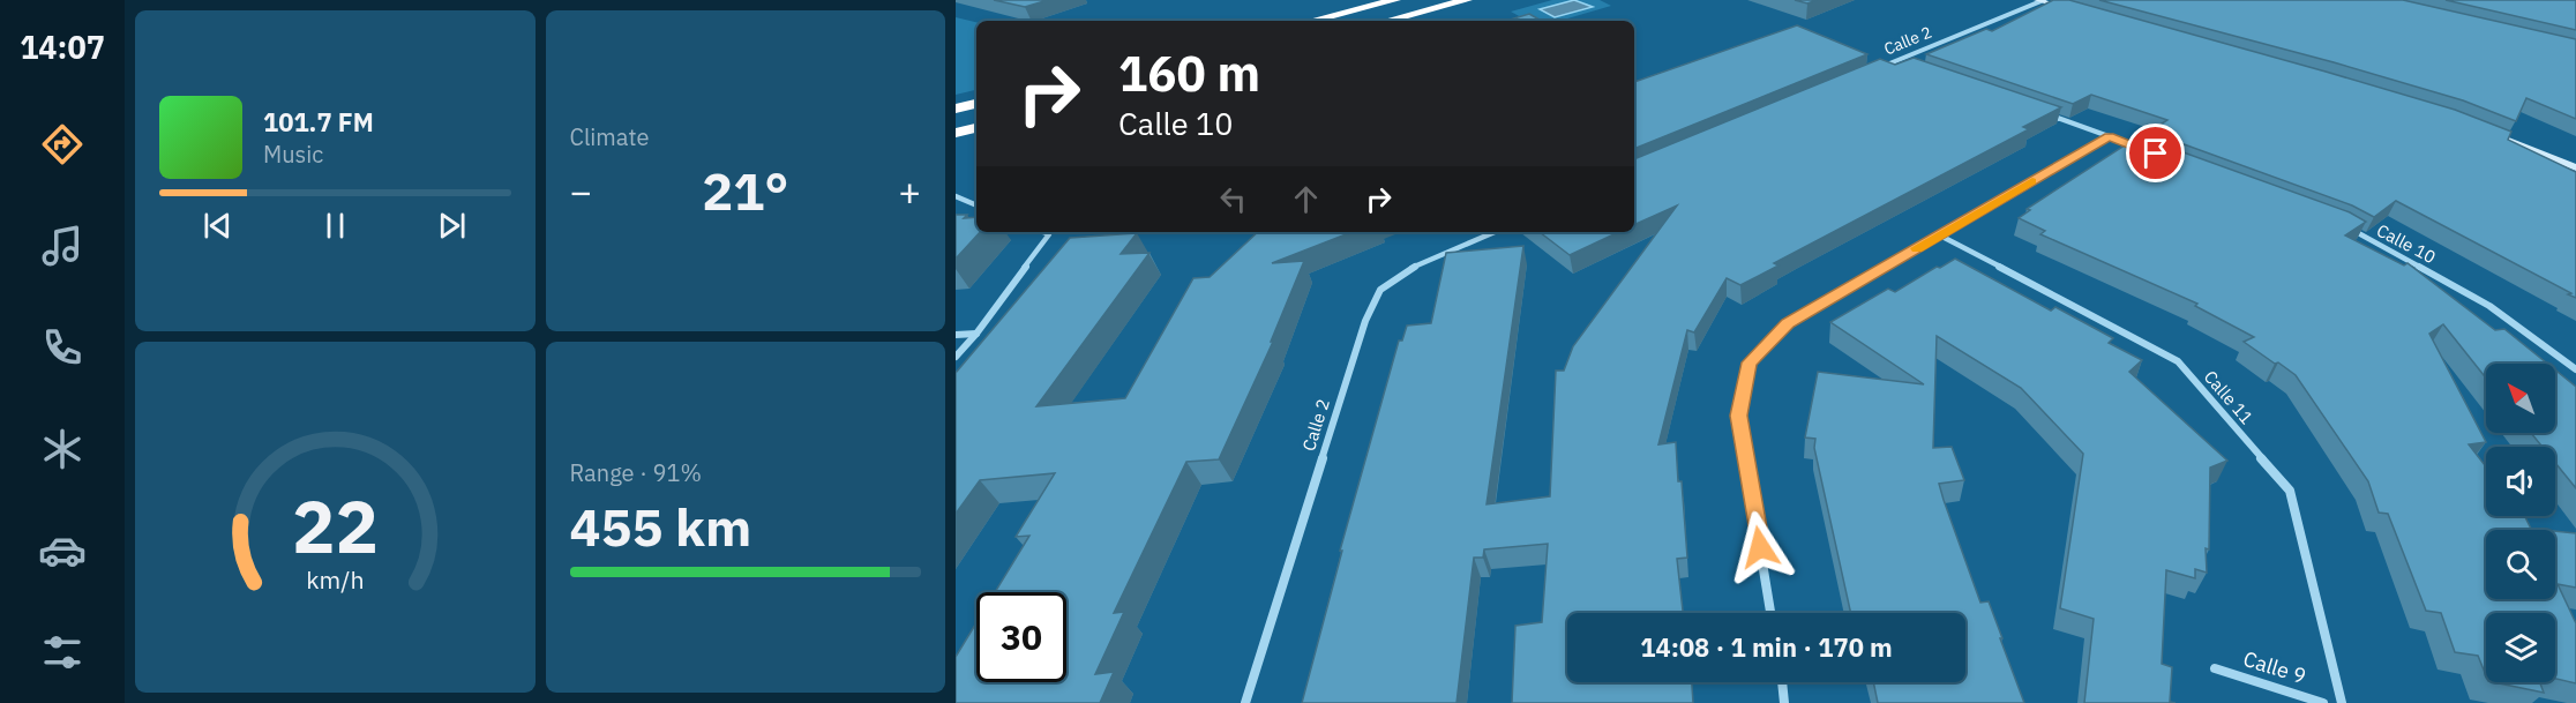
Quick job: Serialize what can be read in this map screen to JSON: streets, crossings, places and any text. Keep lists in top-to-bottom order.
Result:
{
  "streets": {
    "street": [
      "Calle 2",
      "Calle 10",
      "Calle 11",
      "Calle 9"
    ]
  },
  "north": "top left",
  "page": {
    "tabs": "14:07",
    "tile": [
      "Climate",
      ["Range · 91%", "455 km"]
    ],
    "turn": ["160 m", "Calle 10"],
    "song": ["101.7 FM", "Music"],
    "heat": ["−", "21°", "+"],
    "limit": "30",
    "trip": "14:08 · 1 min · 170 m",
    "gauge": ["22", "km/h"]
  }
}
